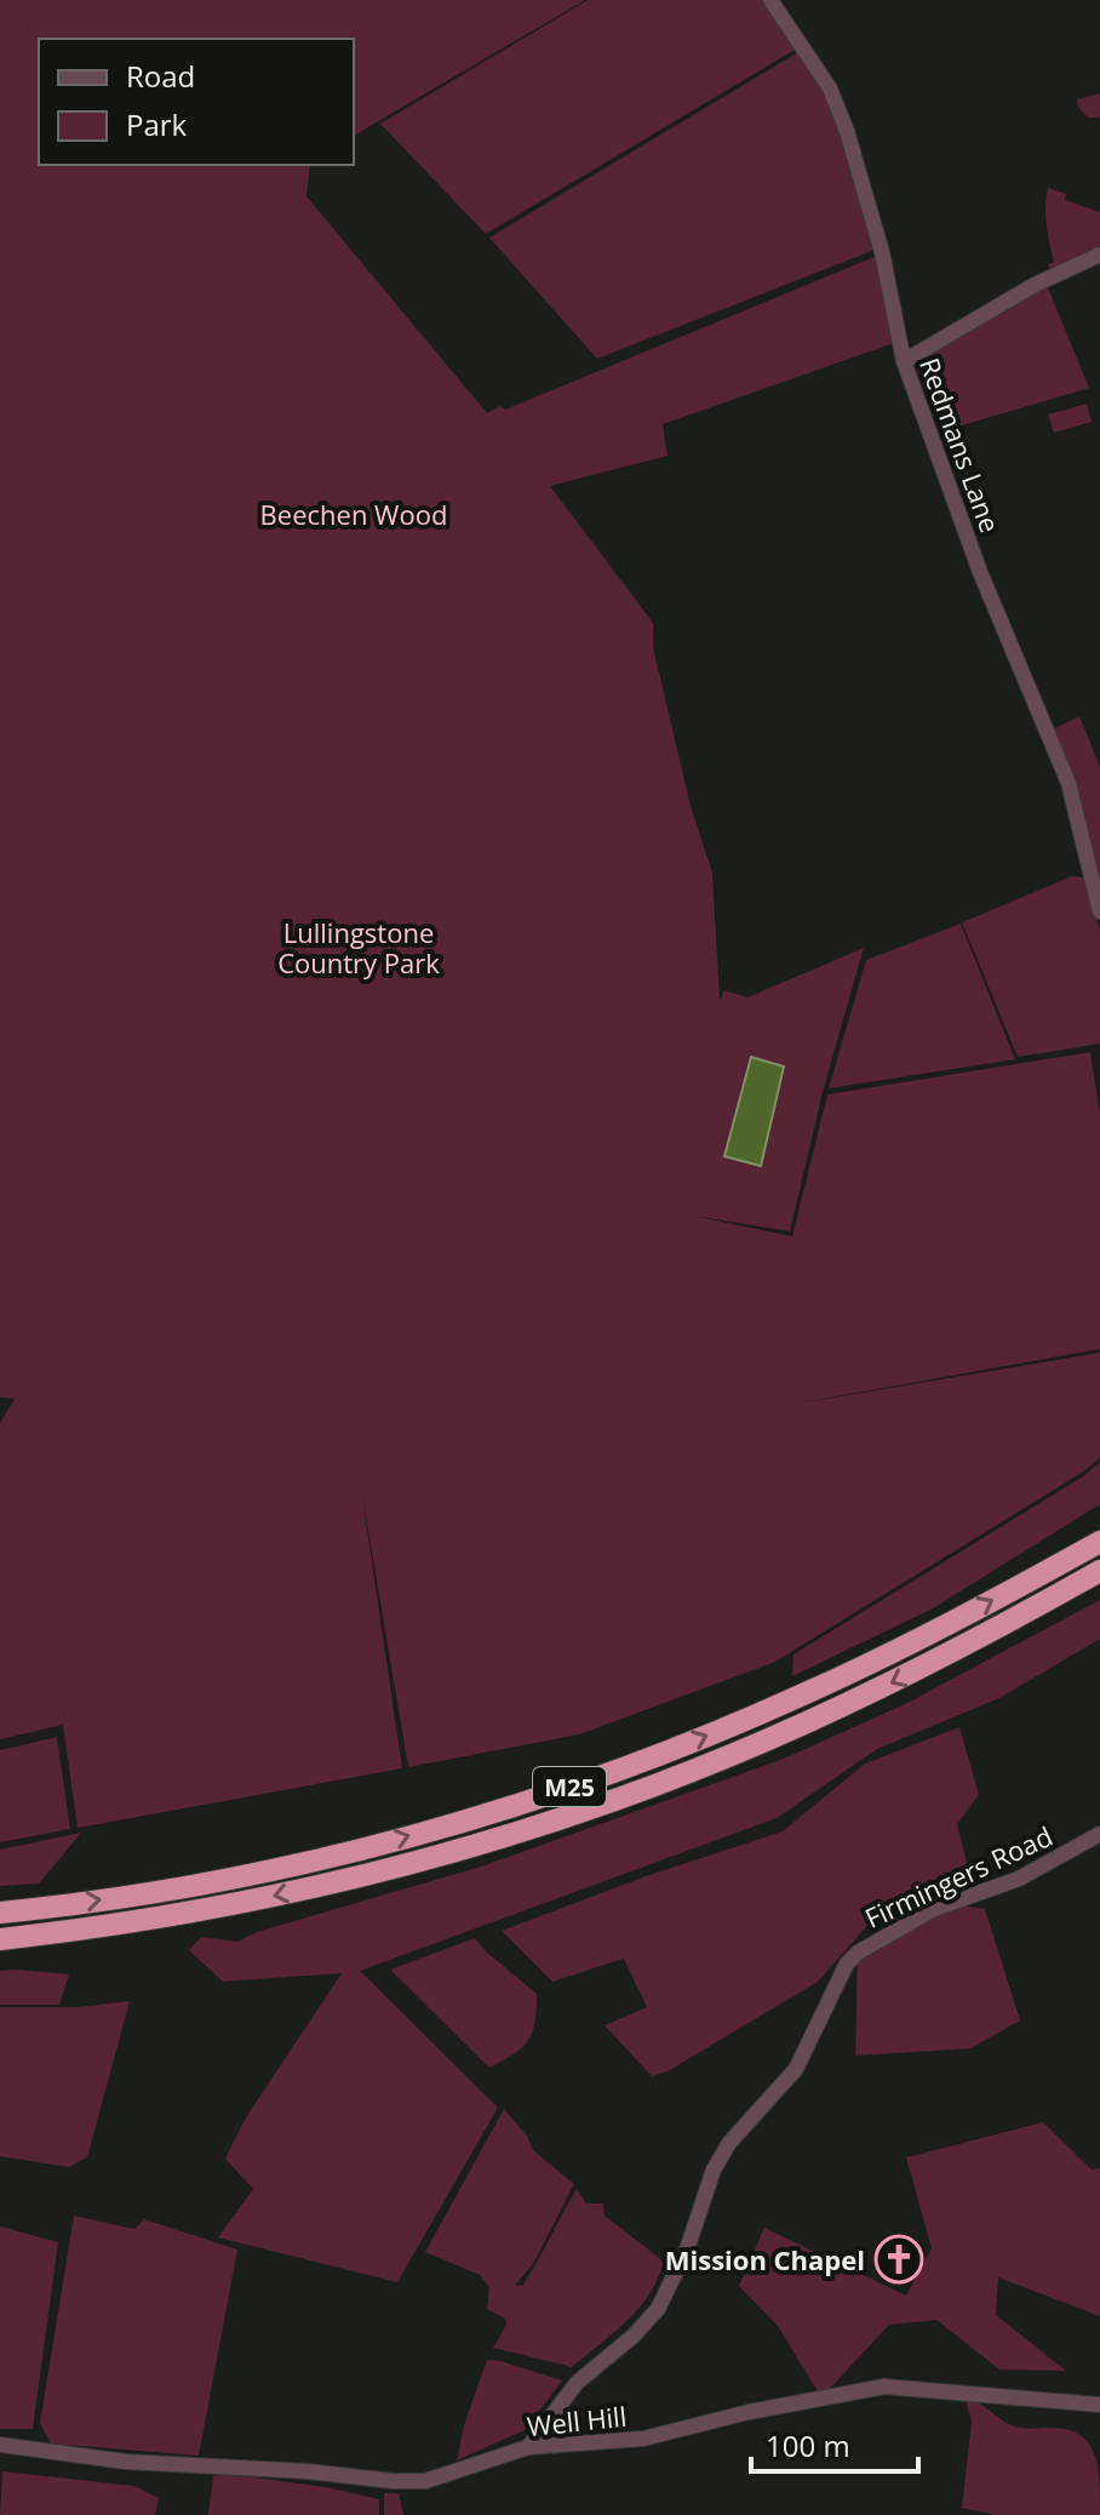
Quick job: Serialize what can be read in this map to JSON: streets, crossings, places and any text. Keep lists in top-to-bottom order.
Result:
{
  "streets": {
    "highway": ["M25"],
    "street": ["Redmans Lane", "Firmingers Road", "Well Hill"]
  },
  "crossings": [
    ["Firmingers Road", "Well Hill"]
  ],
  "parks": ["Beechen Wood", "Lullingstone Country Park"],
  "places": {
    "church": ["Mission Chapel"]
  },
  "legend": ["Road", "Park"],
  "scale_bar": "100 m"
}
